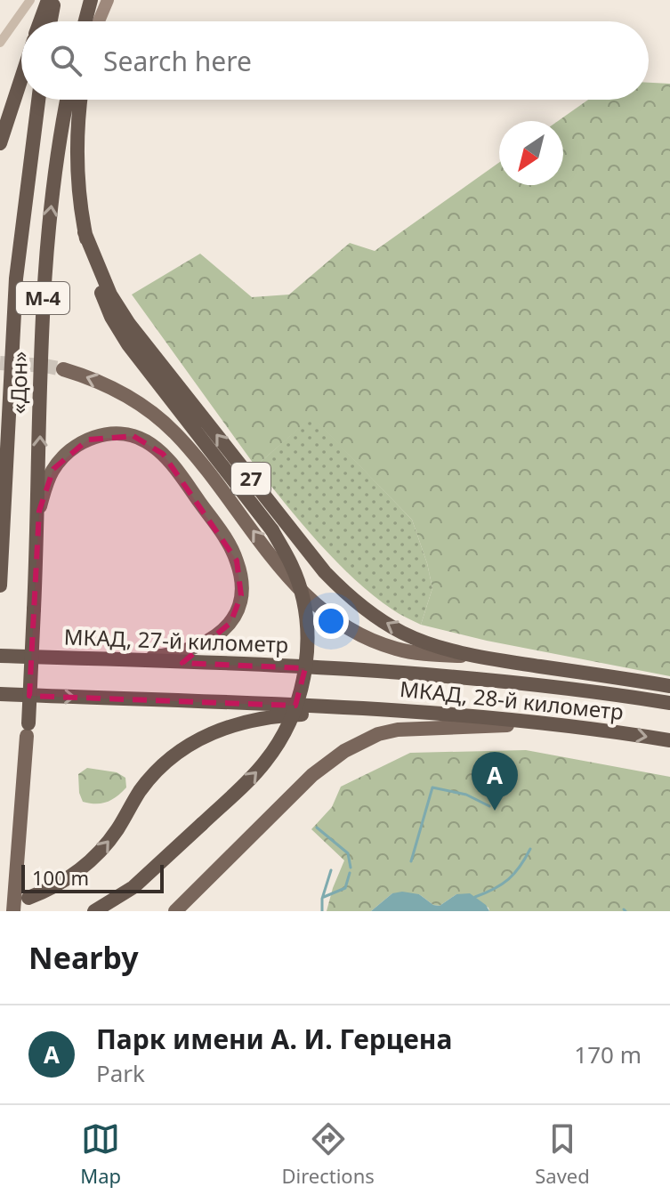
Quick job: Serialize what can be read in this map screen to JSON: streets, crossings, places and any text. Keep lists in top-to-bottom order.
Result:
{
  "streets": {
    "highway": [
      "М-4",
      "«Дон»",
      "27",
      "МКАД, 27-й километр",
      "МКАД, 28-й километр"
    ]
  },
  "crossings": [
    ["МКАД, 27-й километр", "МКАД, 28-й километр"]
  ],
  "scale_bar": "100 m",
  "north": "bottom left",
  "page": {
    "search": "Search here",
    "pins": "A",
    "scale": "100 m",
    "heading": "Nearby",
    "list": [
      {
        "mark": "A",
        "name": "Парк имени А. И. Герцена",
        "note": "Park",
        "value": "170 m"
      }
    ],
    "nav": ["Map", "Directions", "Saved"]
  }
}
